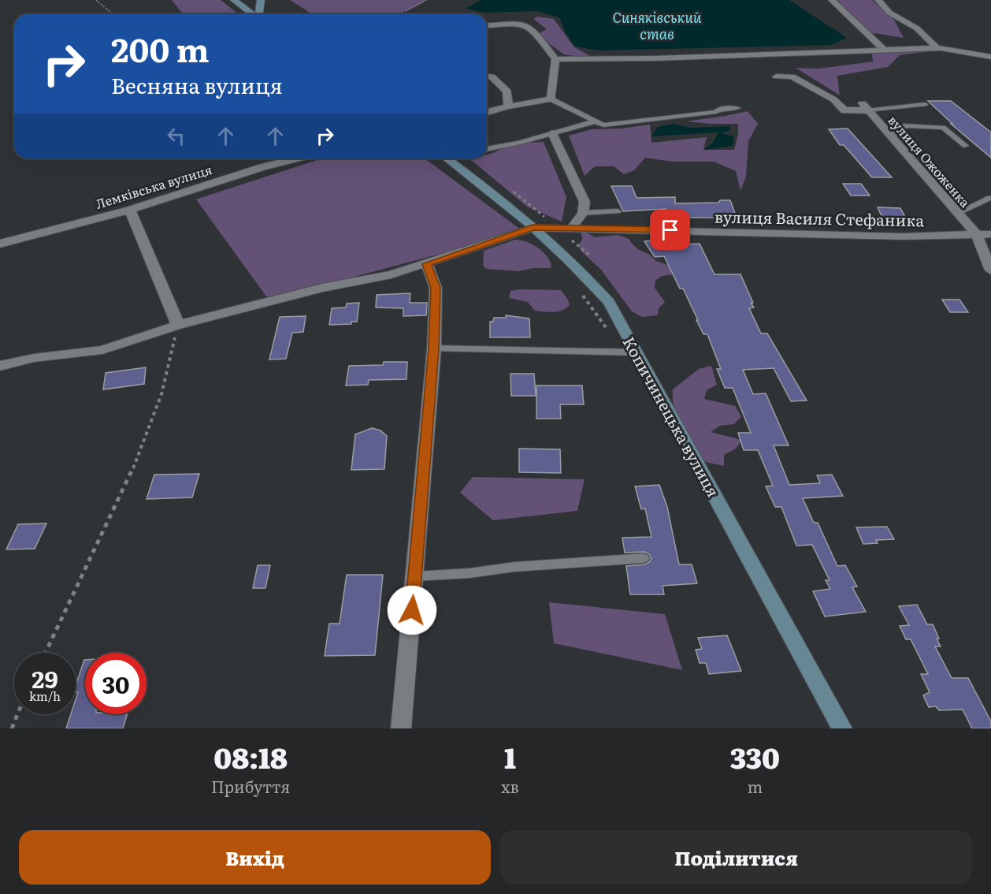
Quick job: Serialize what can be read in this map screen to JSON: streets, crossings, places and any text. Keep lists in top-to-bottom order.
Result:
{
  "streets": {
    "main road": ["Копичинецька вулиця"],
    "street": ["вулиця Ожоженка", "Лемківська вулиця", "вулиця Василя Стефаника"]
  },
  "crossings": [
    ["вулиця Ожоженка", "вулиця Василя Стефаника"],
    ["вулиця Василя Стефаника", "Копичинецька вулиця"]
  ],
  "water": ["Синяківський став"],
  "page": {
    "turn": ["200 m", "Весняна вулиця"],
    "speed": "29 km/h",
    "limit": "30",
    "eta": [
      "08:18",
      "Прибуття",
      "1",
      "хв",
      "330",
      "m"
    ],
    "buttons": ["Вихід", "Поділитися"]
  }
}
